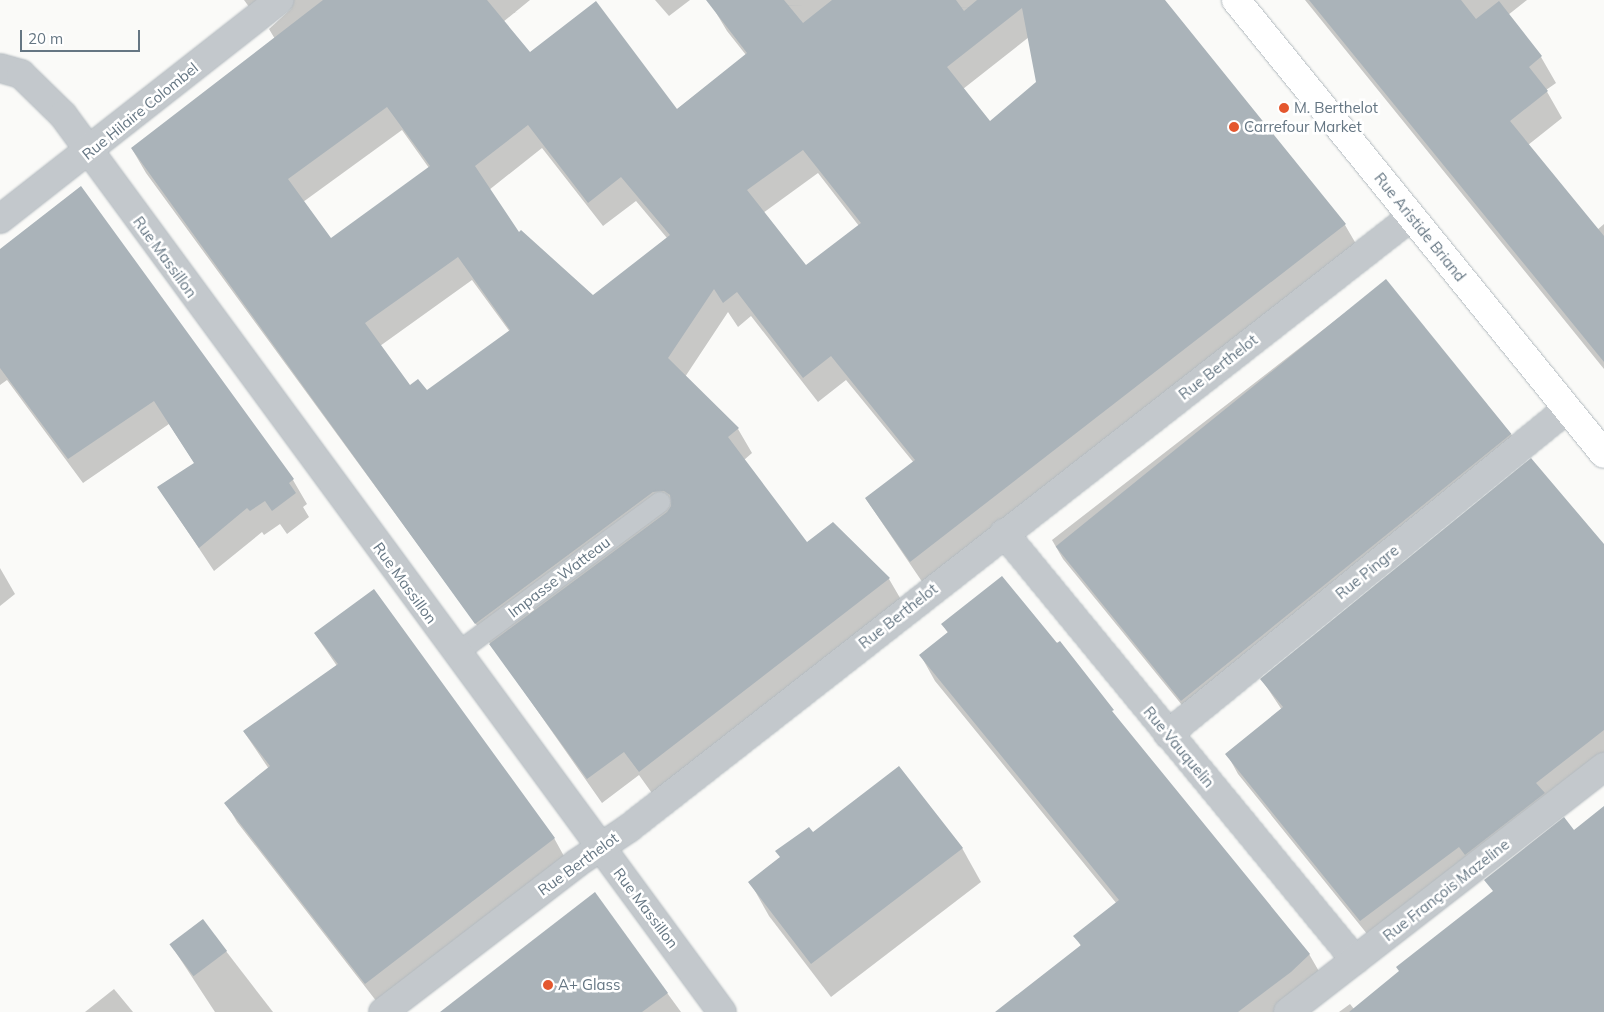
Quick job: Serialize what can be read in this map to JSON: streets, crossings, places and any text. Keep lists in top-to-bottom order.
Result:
{
  "streets": {
    "main road": ["Rue Aristide Briand"],
    "street": [
      "Rue Hilaire Colombel",
      "Rue Massillon",
      "Rue Berthelot",
      "Rue Pingre",
      "Rue Vauquelin",
      "Rue François Mazeline"
    ],
    "lane": ["Impasse Watteau"]
  },
  "crossings": [
    ["Rue Hilaire Colombel", "Rue Massillon"],
    ["Rue Aristide Briand", "Rue Berthelot"],
    ["Rue Aristide Briand", "Rue Pingre"],
    ["Rue Massillon", "Rue Berthelot"],
    ["Rue Massillon", "Impasse Watteau"],
    ["Rue Berthelot", "Rue Vauquelin"],
    ["Rue Pingre", "Rue Vauquelin"],
    ["Rue Vauquelin", "Rue François Mazeline"]
  ],
  "places": ["M. Berthelot", "Carrefour Market", "A+ Glass"],
  "scale_bar": "20 m"
}
